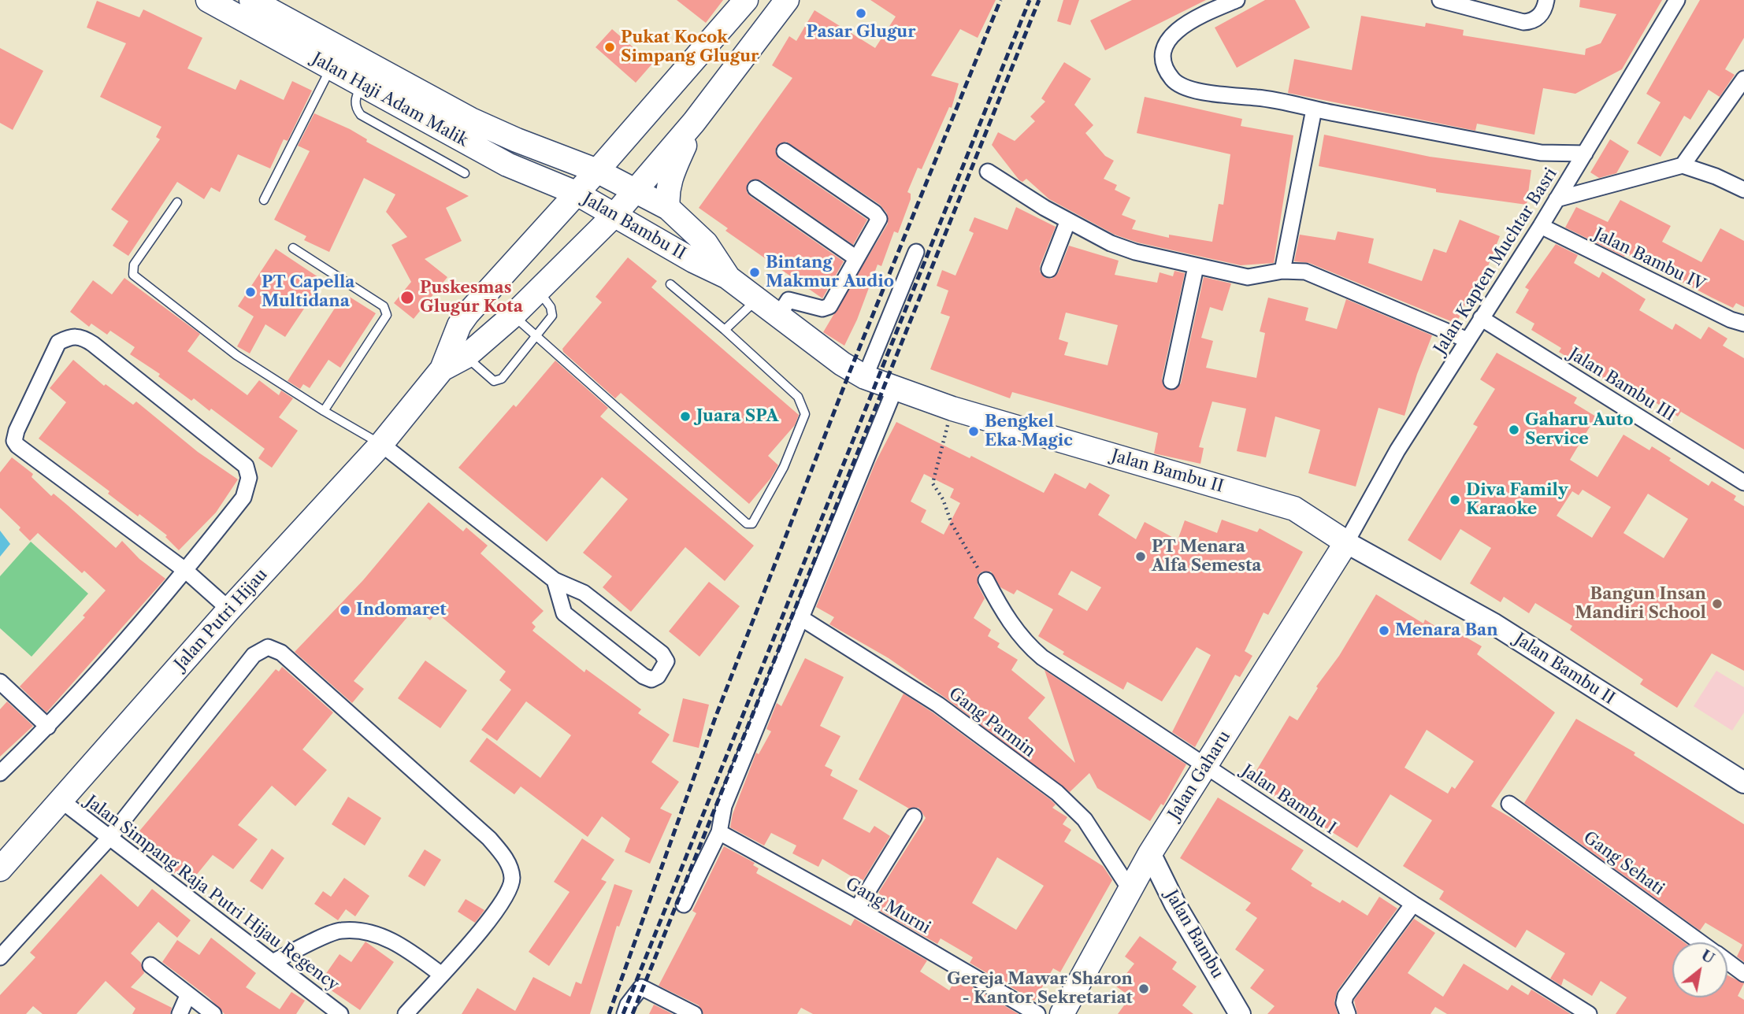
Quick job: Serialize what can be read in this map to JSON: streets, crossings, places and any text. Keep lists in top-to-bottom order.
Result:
{
  "streets": {
    "main road": [
      "Jalan Haji Adam Malik",
      "Jalan Bambu II",
      "Jalan Putri Hijau",
      "Jalan Gaharu"
    ],
    "street": [
      "Jalan Bambu IV",
      "Jalan Kapten Muchtar Basri",
      "Jalan Bambu III",
      "Gang Parmin",
      "Jalan Bambu I",
      "Gang Sehati",
      "Jalan Simpang Raja Putri Hijau Regency",
      "Gang Murni",
      "Jalan Bambu"
    ]
  },
  "crossings": [
    ["Jalan Haji Adam Malik", "Jalan Bambu II"],
    ["Jalan Haji Adam Malik", "Jalan Putri Hijau"],
    ["Jalan Bambu II", "Jalan Kapten Muchtar Basri"],
    ["Jalan Bambu II", "Jalan Putri Hijau"],
    ["Jalan Bambu II", "Jalan Gaharu"],
    ["Jalan Bambu IV", "Jalan Kapten Muchtar Basri"],
    ["Jalan Kapten Muchtar Basri", "Jalan Bambu III"],
    ["Jalan Kapten Muchtar Basri", "Jalan Gaharu"],
    ["Jalan Putri Hijau", "Jalan Simpang Raja Putri Hijau Regency"],
    ["Gang Parmin", "Jalan Gaharu"],
    ["Jalan Gaharu", "Jalan Bambu I"],
    ["Jalan Gaharu", "Jalan Bambu"]
  ],
  "places": [
    "Pasar Glugur",
    "Pukat Kocok Simpang Glugur",
    "Bintang Makmur Audio",
    "PT Capella Multidana",
    "Puskesmas Glugur Kota",
    "Juara SPA",
    "Gaharu Auto Service",
    "Bengkel Eka Magic",
    "Diva Family Karaoke",
    "PT Menara Alfa Semesta",
    "Bangun Insan Mandiri School",
    "Indomaret",
    "Menara Ban",
    "Gereja Mawar Sharon - Kantor Sekretariat"
  ],
  "north": "top right"
}
